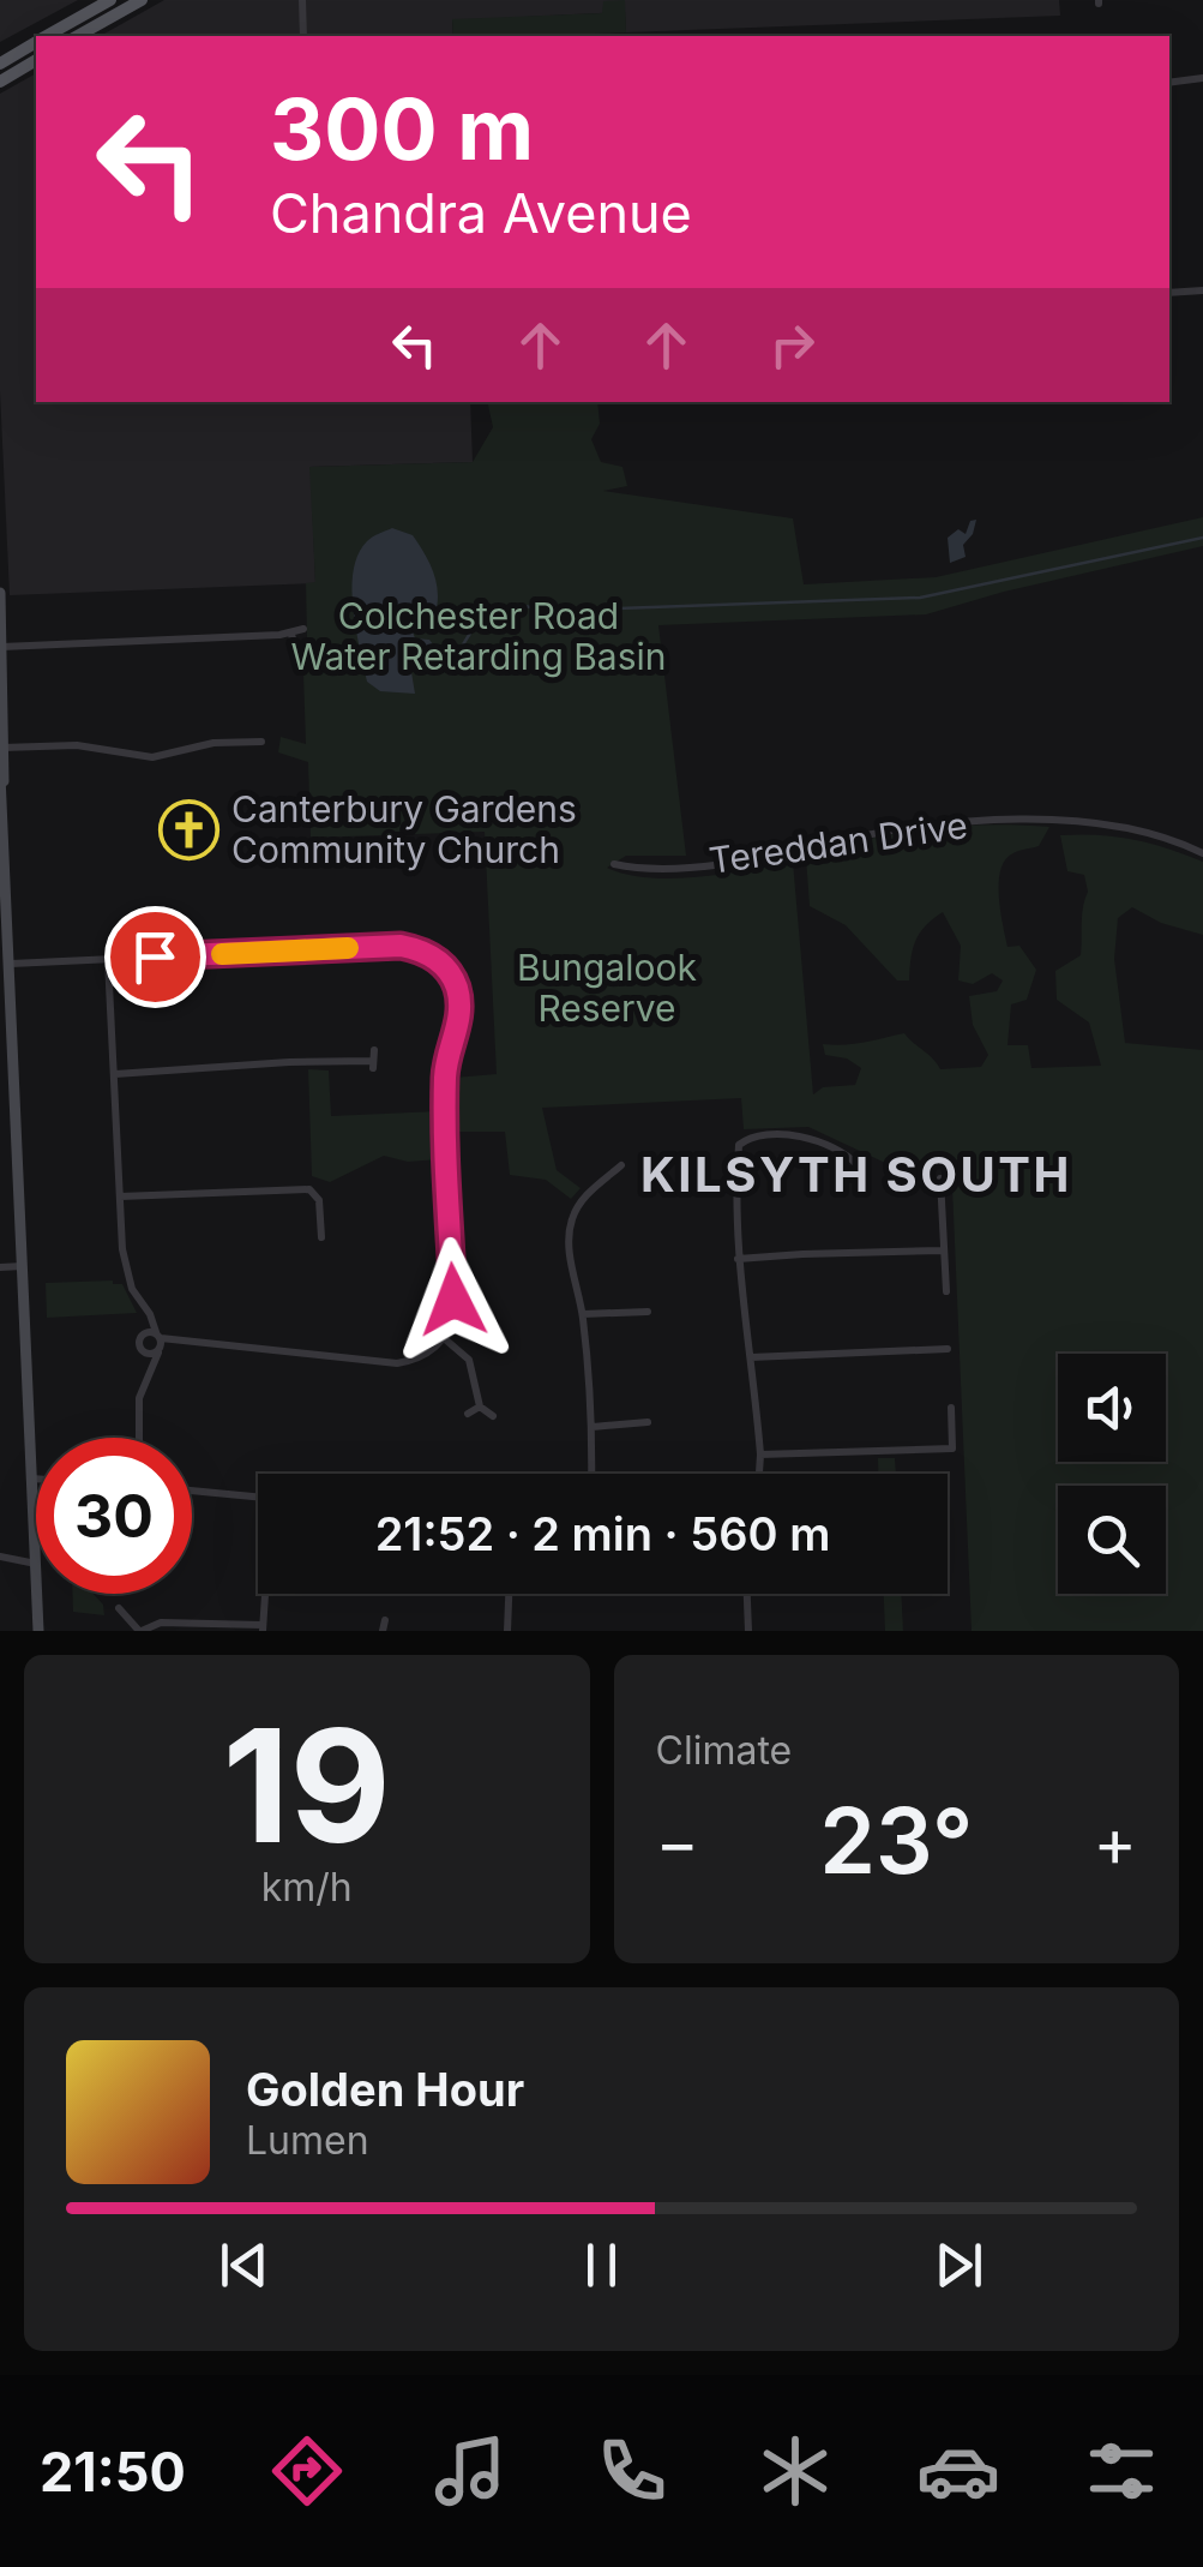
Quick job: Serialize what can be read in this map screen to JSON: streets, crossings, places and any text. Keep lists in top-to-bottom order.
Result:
{
  "streets": {
    "street": ["Tereddan Drive"]
  },
  "districts": ["KILSYTH SOUTH"],
  "parks": ["Colchester Road Water Retarding Basin", "Bungalook Reserve"],
  "places": {
    "church": ["Canterbury Gardens Community Church"]
  },
  "page": {
    "turn": ["300 m", "Chandra Avenue"],
    "limit": "30",
    "trip": "21:52 · 2 min · 560 m",
    "tile": [
      ["19", "km/h"],
      "Climate"
    ],
    "heat": ["−", "23°", "+"],
    "song": ["Golden Hour", "Lumen"],
    "tabs": "21:50"
  }
}
